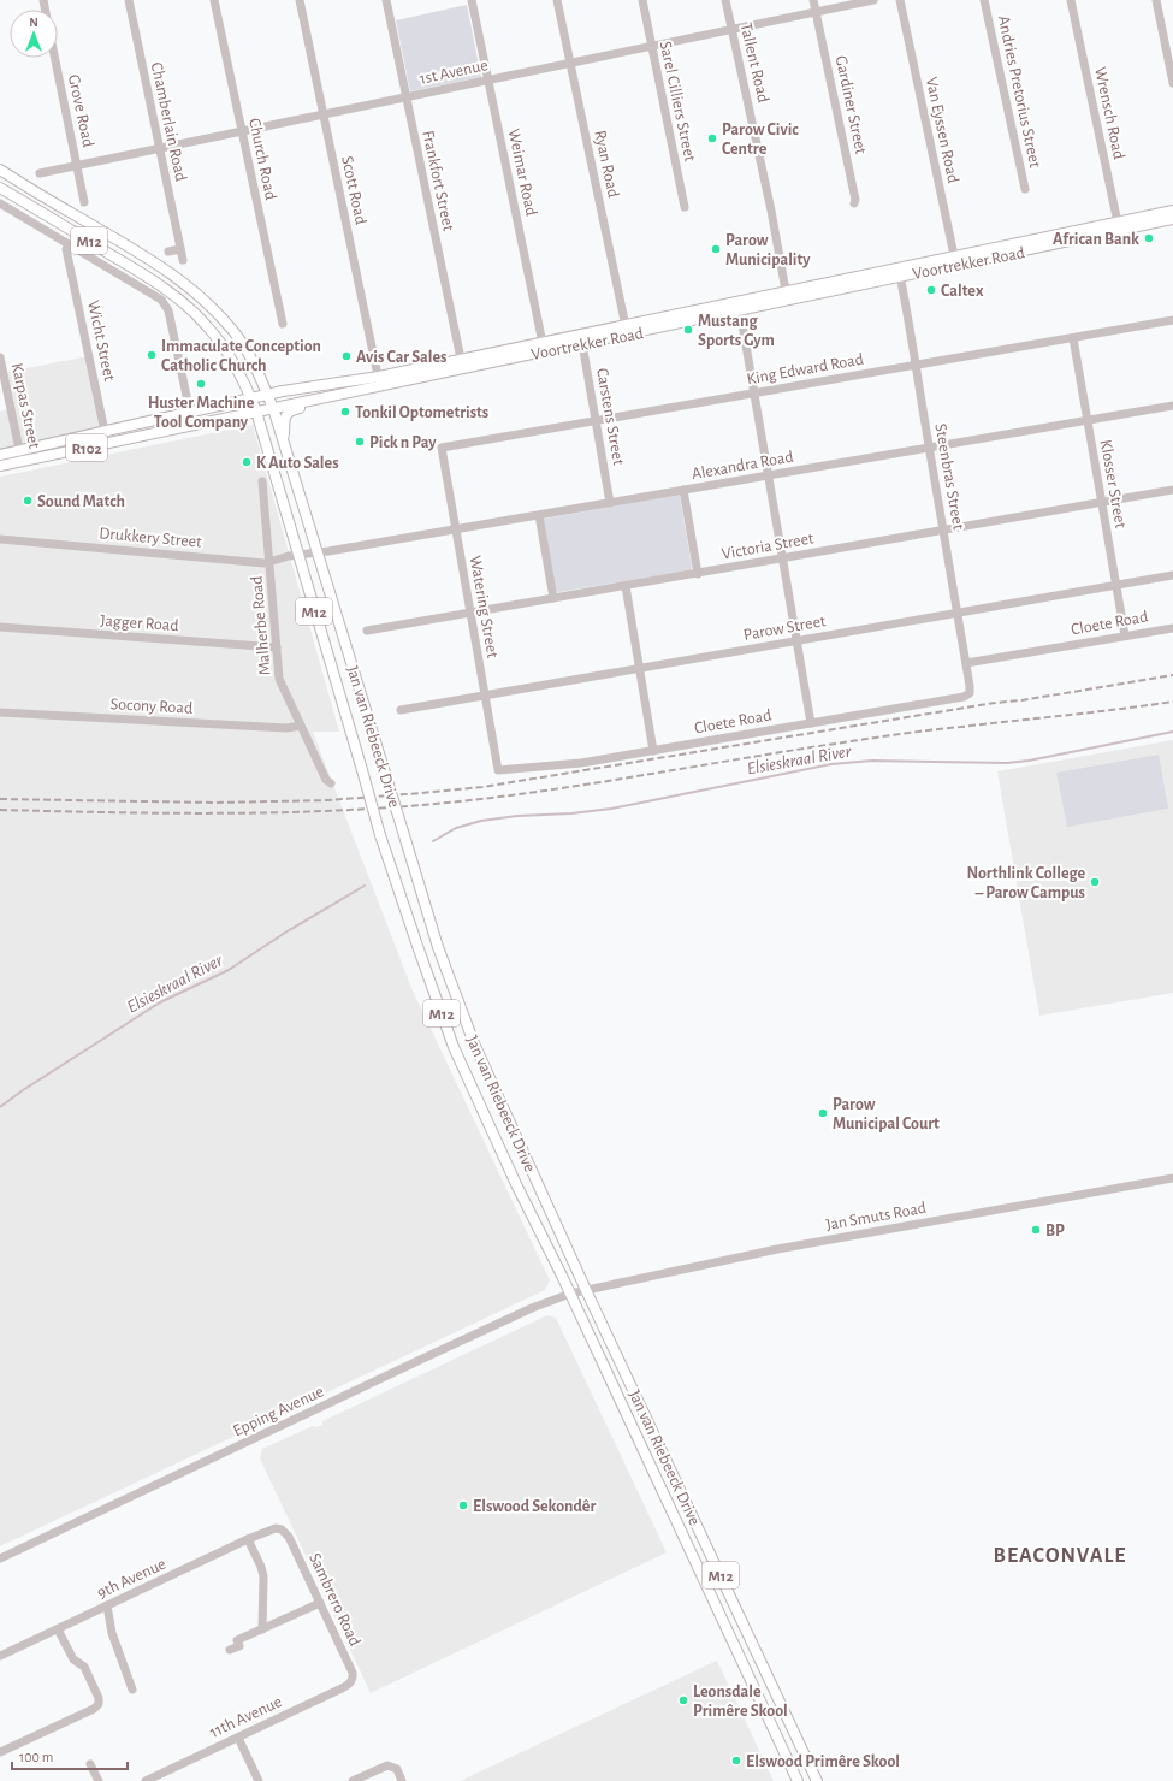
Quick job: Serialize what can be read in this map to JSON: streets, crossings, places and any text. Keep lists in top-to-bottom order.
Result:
{
  "streets": {
    "main road": [
      "M12",
      "Voortrekker Road",
      "R102",
      "Jan van Riebeeck Drive"
    ],
    "street": [
      "Tallent Road",
      "1st Avenue",
      "Andries Pretorius Street",
      "Sarel Cilliers Street",
      "Gardiner Street",
      "Grove Road",
      "Wrensch Road",
      "Chamberlain Road",
      "Van Eyssen Road",
      "Church Road",
      "Ryan Road",
      "Weimar Road",
      "Frankfort Street",
      "Scott Road",
      "Wicht Street",
      "King Edward Road",
      "Karpas Street",
      "Carstens Street",
      "Alexandra Road",
      "Steenbras Street",
      "Klosser Street",
      "Drukkery Street",
      "Victoria Street",
      "Watering Street",
      "Jagger Road",
      "Cloete Road",
      "Malherbe Road",
      "Parow Street",
      "Socony Road",
      "Jan Smuts Road",
      "Epping Avenue",
      "9th Avenue",
      "Sambrero Road",
      "11th Avenue"
    ]
  },
  "crossings": [
    ["Tallent Road", "1st Avenue"],
    ["Tallent Road", "Voortrekker Road"],
    ["1st Avenue", "Sarel Cilliers Street"],
    ["1st Avenue", "Gardiner Street"],
    ["1st Avenue", "Grove Road"],
    ["1st Avenue", "Chamberlain Road"],
    ["1st Avenue", "Church Road"],
    ["1st Avenue", "Ryan Road"],
    ["1st Avenue", "Weimar Road"],
    ["1st Avenue", "Frankfort Street"],
    ["1st Avenue", "Scott Road"],
    ["Wrensch Road", "Voortrekker Road"],
    ["Van Eyssen Road", "Voortrekker Road"],
    ["Ryan Road", "Voortrekker Road"],
    ["Weimar Road", "Voortrekker Road"],
    ["Frankfort Street", "Voortrekker Road"],
    ["Scott Road", "Voortrekker Road"],
    ["M12", "Voortrekker Road"],
    ["M12", "Jan van Riebeeck Drive"],
    ["Voortrekker Road", "Wicht Street"],
    ["Voortrekker Road", "Karpas Street"],
    ["Voortrekker Road", "Carstens Street"],
    ["Voortrekker Road", "Steenbras Street"],
    ["Voortrekker Road", "Jan van Riebeeck Drive"],
    ["King Edward Road", "Carstens Street"],
    ["King Edward Road", "Steenbras Street"],
    ["King Edward Road", "Klosser Street"],
    ["King Edward Road", "Watering Street"],
    ["Carstens Street", "Alexandra Road"],
    ["Alexandra Road", "Steenbras Street"],
    ["Alexandra Road", "Klosser Street"],
    ["Alexandra Road", "Drukkery Street"],
    ["Alexandra Road", "Watering Street"],
    ["Alexandra Road", "Jan van Riebeeck Drive"],
    ["Steenbras Street", "Victoria Street"],
    ["Steenbras Street", "Cloete Road"],
    ["Steenbras Street", "Parow Street"],
    ["Klosser Street", "Victoria Street"],
    ["Klosser Street", "Cloete Road"],
    ["Klosser Street", "Parow Street"],
    ["Drukkery Street", "Malherbe Road"],
    ["Drukkery Street", "Jan van Riebeeck Drive"],
    ["Victoria Street", "Watering Street"],
    ["Watering Street", "Cloete Road"],
    ["Watering Street", "Parow Street"],
    ["Jagger Road", "Malherbe Road"],
    ["Malherbe Road", "Socony Road"],
    ["Jan van Riebeeck Drive", "Jan Smuts Road"],
    ["Jan van Riebeeck Drive", "Epping Avenue"],
    ["Jan Smuts Road", "Epping Avenue"],
    ["9th Avenue", "Sambrero Road"],
    ["Sambrero Road", "11th Avenue"]
  ],
  "districts": ["BEACONVALE"],
  "water": ["Elsieskraal River"],
  "places": [
    "Parow Civic Centre",
    "African Bank",
    "Parow Municipality",
    "Caltex",
    "Mustang Sports Gym",
    "Immaculate Conception Catholic Church",
    "Avis Car Sales",
    "Huster Machine Tool Company",
    "Tonkil Optometrists",
    "Pick n Pay",
    "K Auto Sales",
    "Sound Match",
    "Northlink College – Parow Campus",
    "Parow Municipal Court",
    "BP",
    "Elswood Sekondêr",
    "Leonsdale Primêre Skool",
    "Elswood Primêre Skool"
  ],
  "scale_bar": "100 m",
  "north": "top"
}
